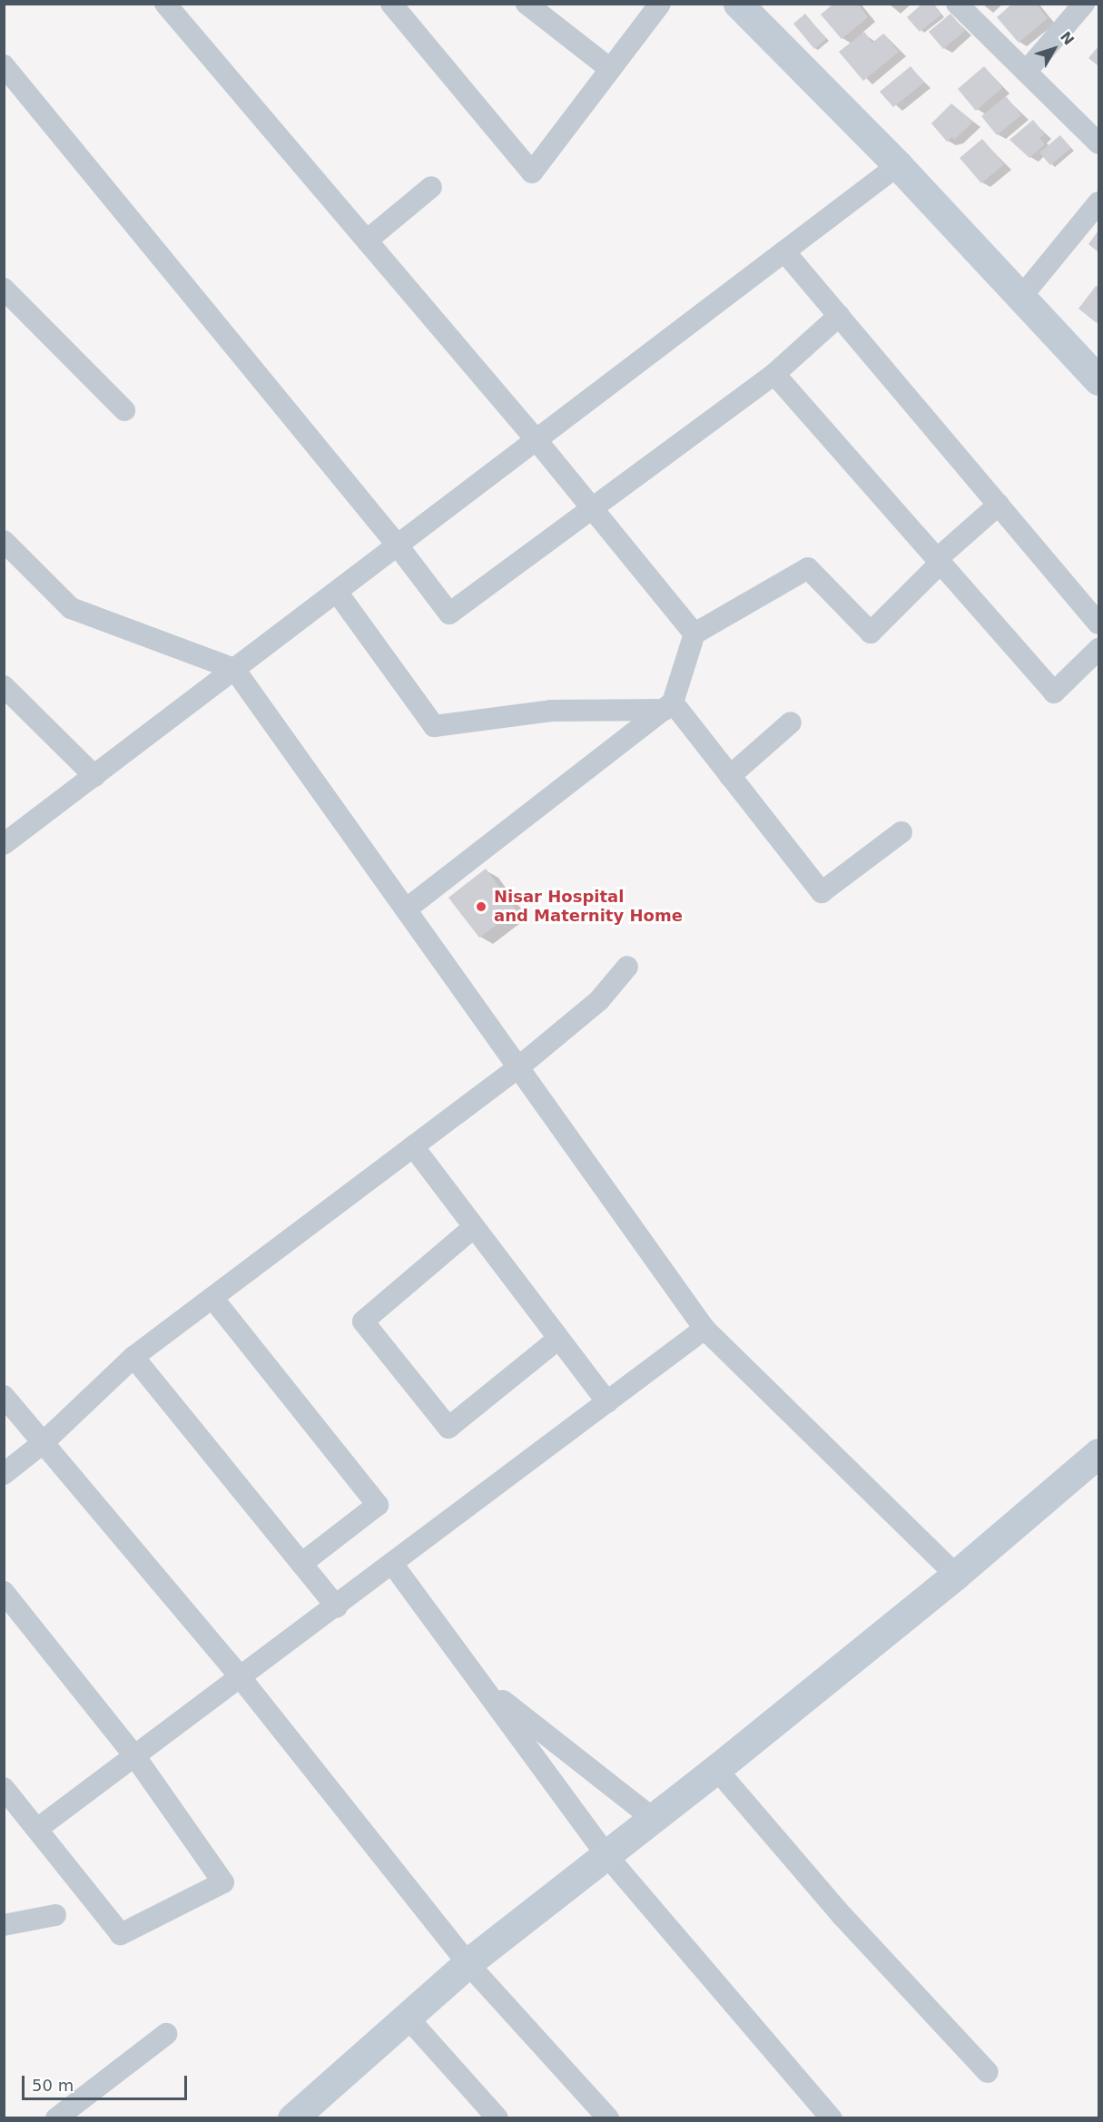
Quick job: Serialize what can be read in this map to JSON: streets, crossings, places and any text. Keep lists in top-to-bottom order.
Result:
{
  "places": ["Nisar Hospital and Maternity Home"],
  "scale_bar": "50 m",
  "north": "top right"
}
